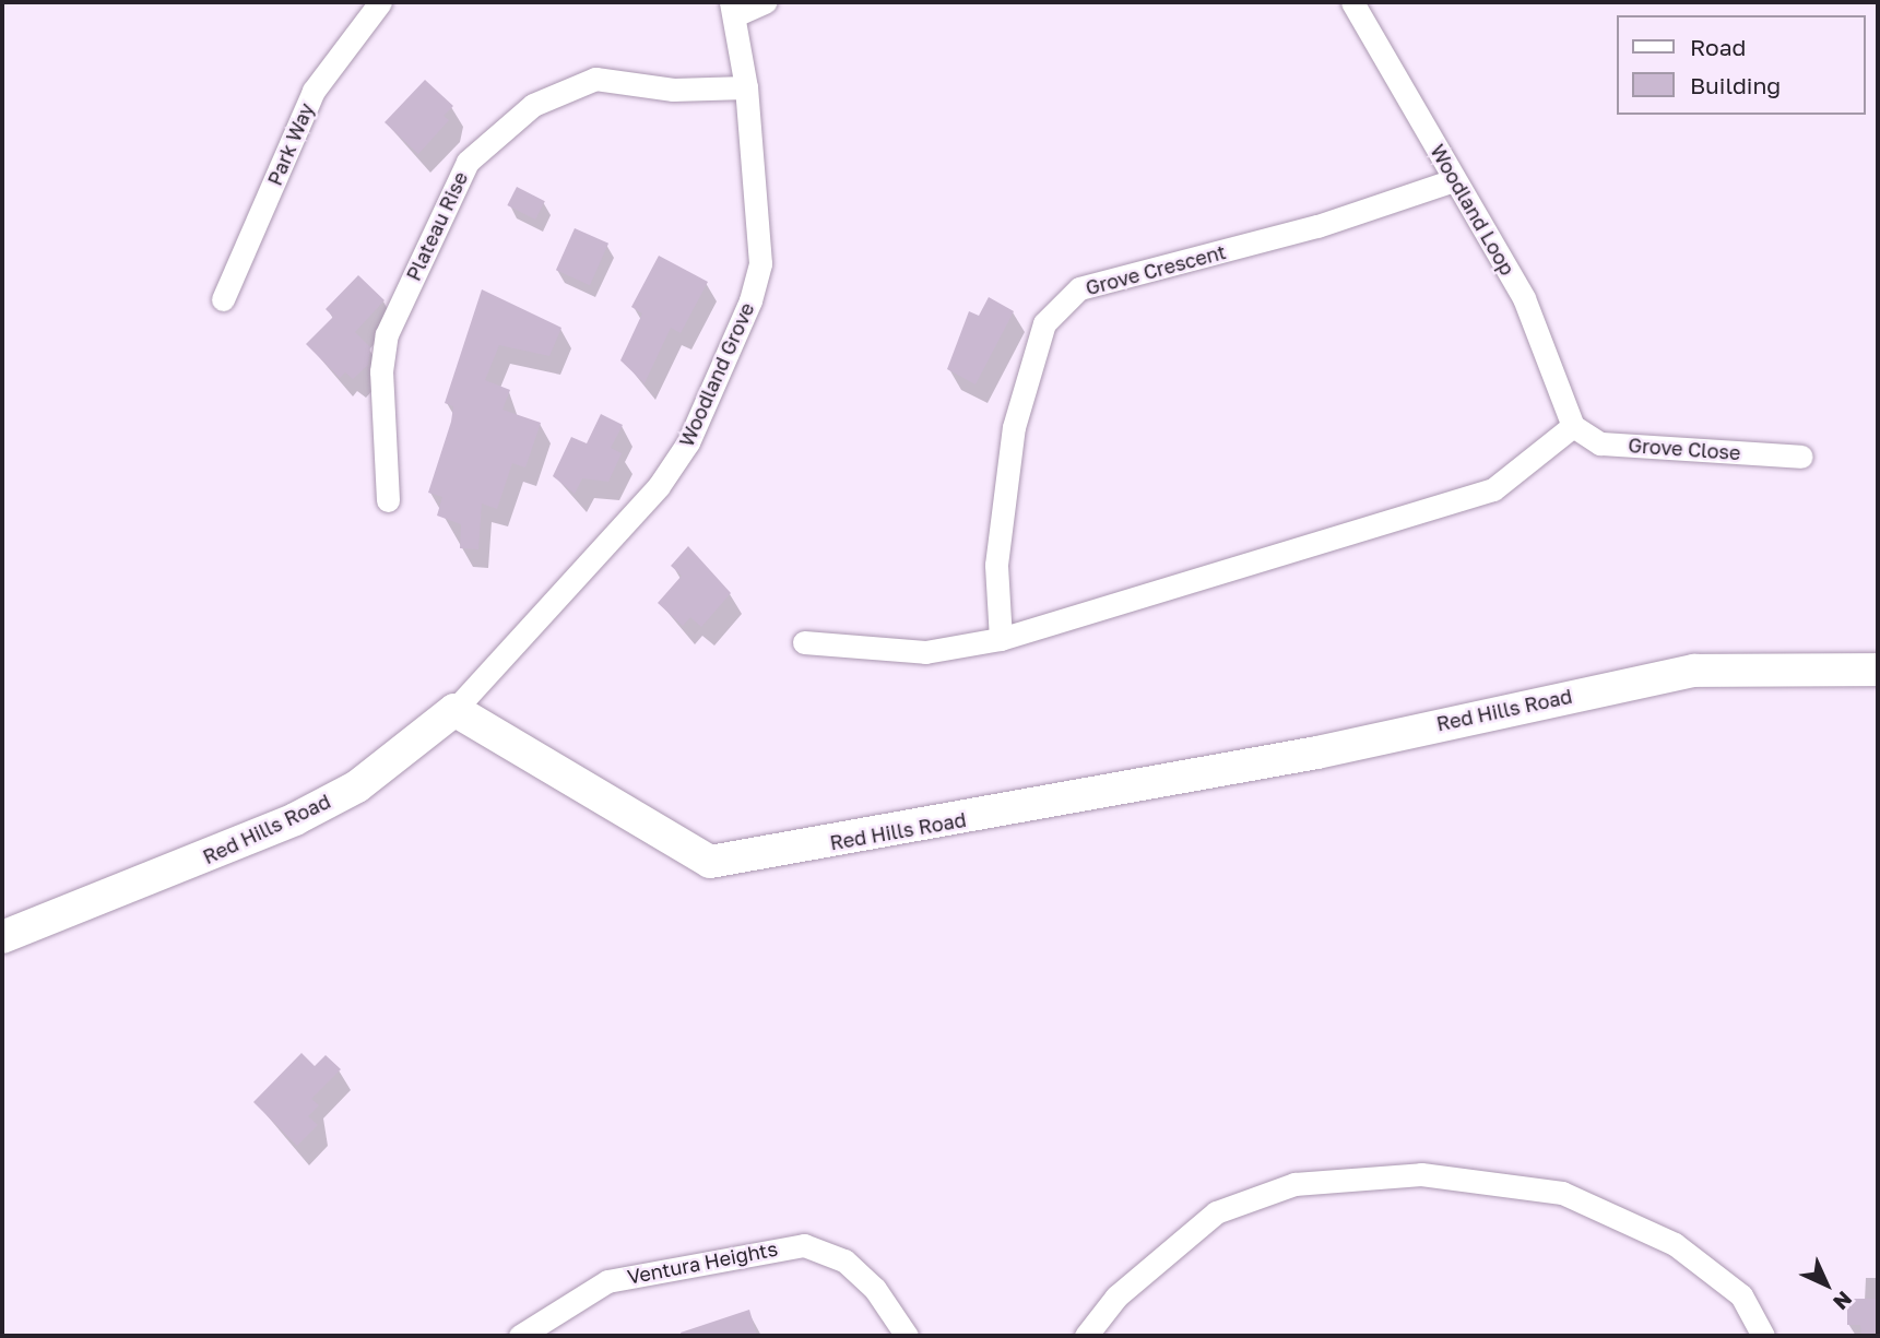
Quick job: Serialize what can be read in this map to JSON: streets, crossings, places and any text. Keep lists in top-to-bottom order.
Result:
{
  "streets": {
    "main road": ["Red Hills Road"],
    "street": [
      "Park Way",
      "Woodland Loop",
      "Plateau Rise",
      "Grove Crescent",
      "Woodland Grove",
      "Grove Close",
      "Ventura Heights"
    ]
  },
  "crossings": [
    ["Woodland Loop", "Grove Crescent"],
    ["Woodland Loop", "Grove Close"],
    ["Plateau Rise", "Woodland Grove"],
    ["Woodland Grove", "Red Hills Road"]
  ],
  "legend": ["Road", "Building"],
  "north": "bottom right"
}
